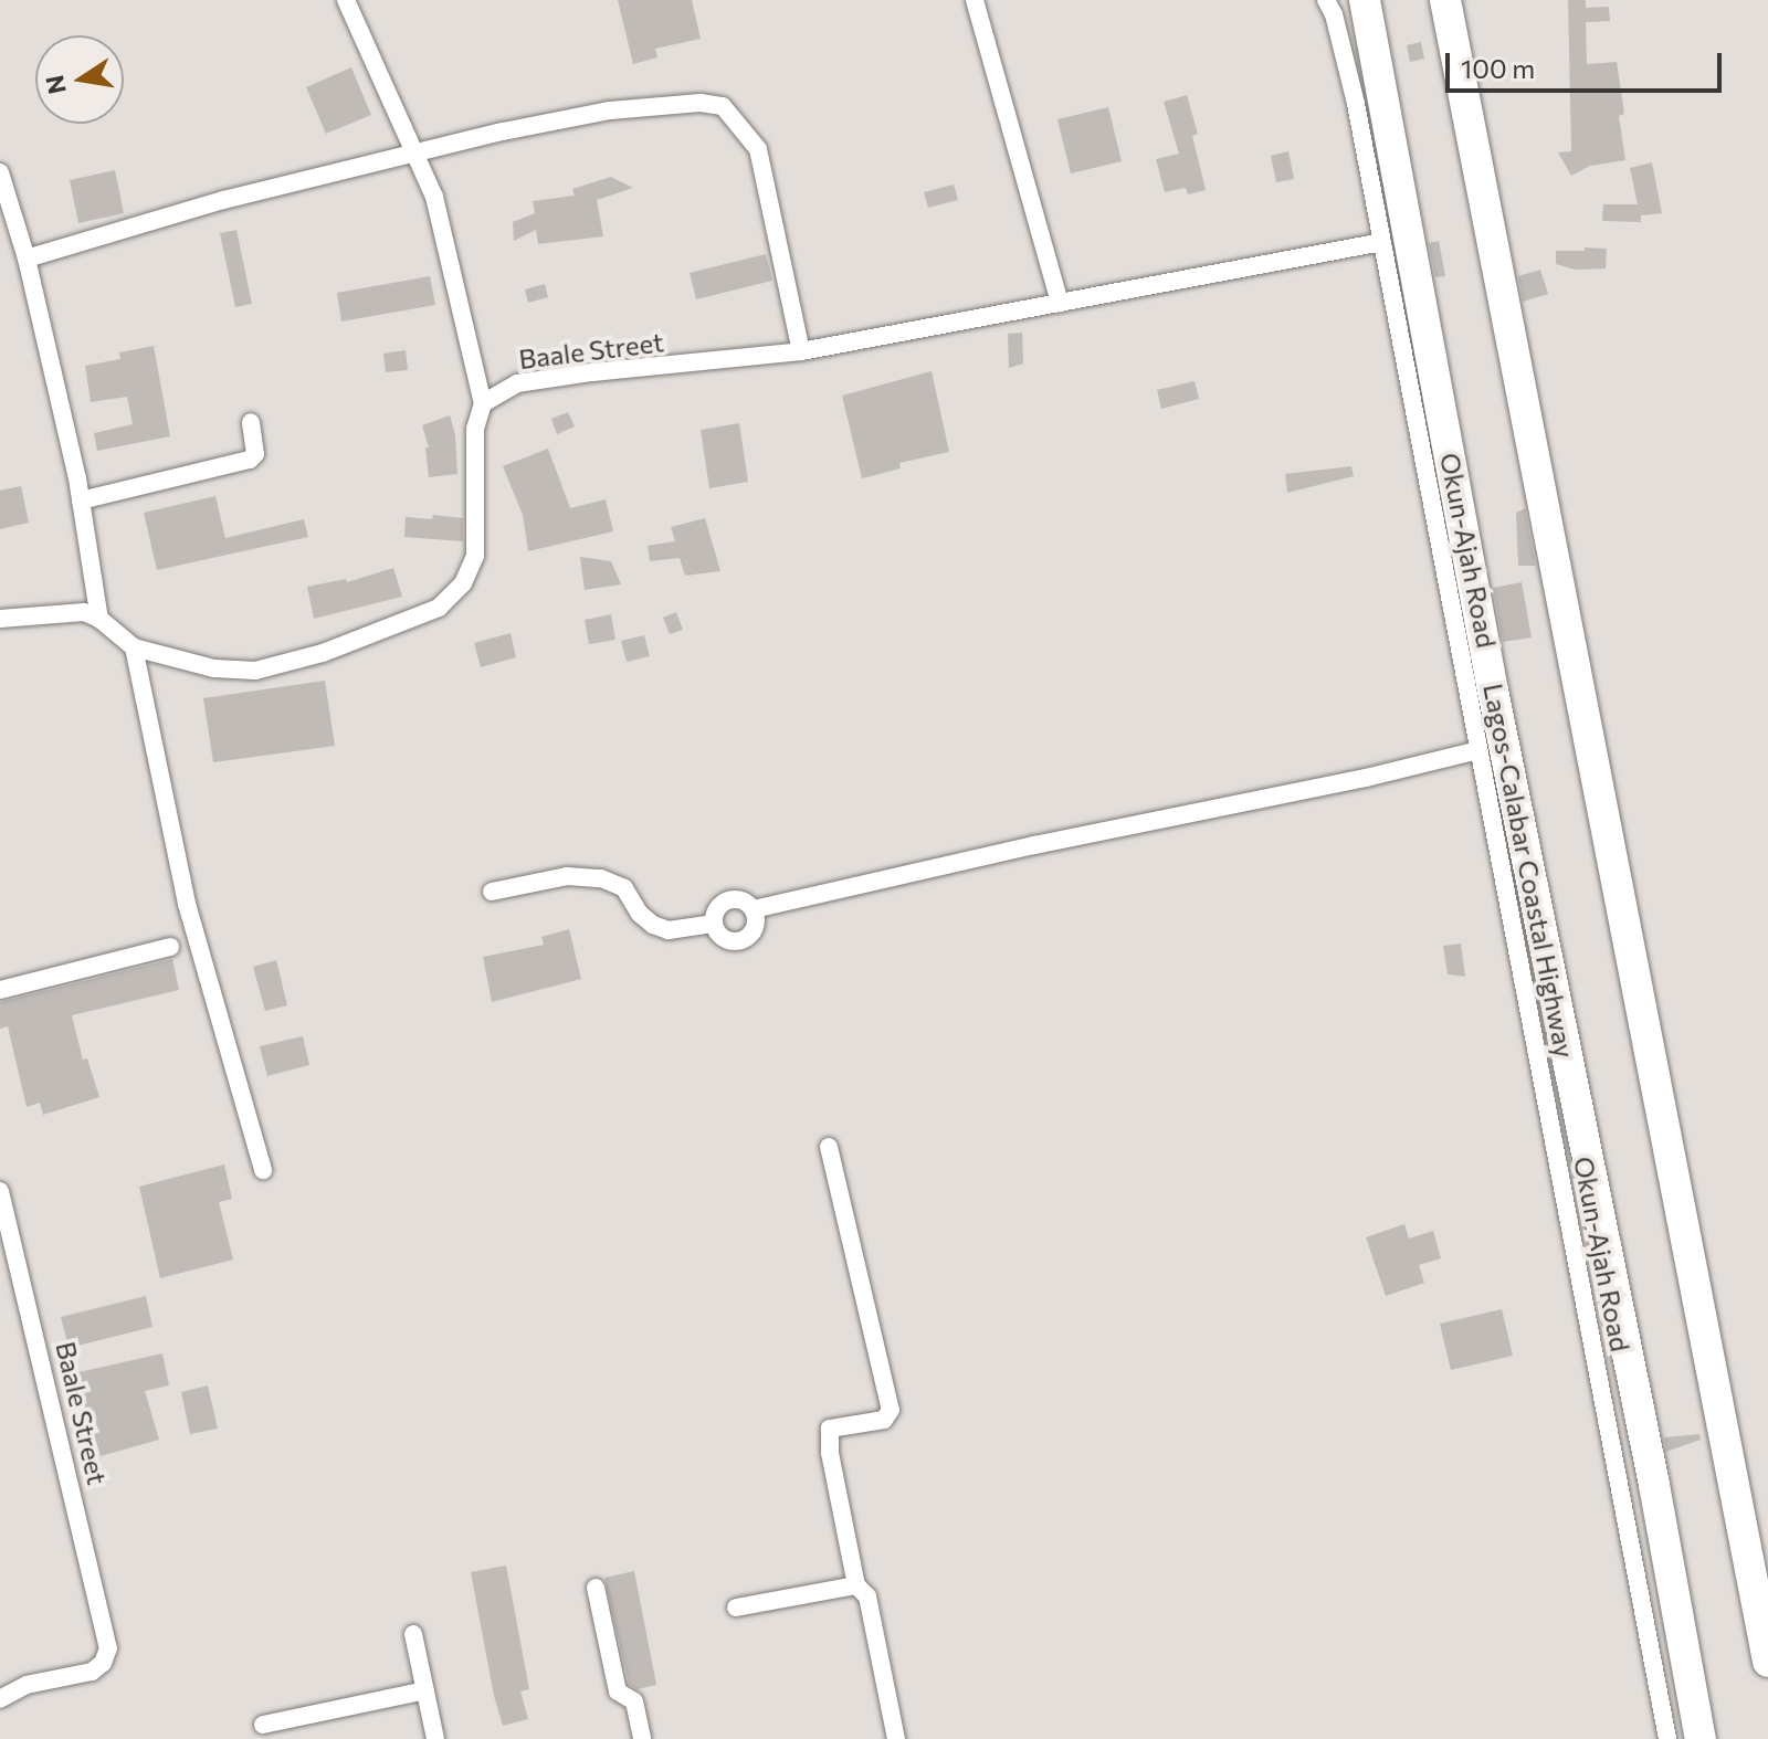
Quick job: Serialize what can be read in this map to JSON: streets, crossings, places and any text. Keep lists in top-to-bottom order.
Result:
{
  "streets": {
    "highway": ["Lagos-Calabar Coastal Highway"],
    "street": ["Baale Street", "Okun-Ajah Road"]
  },
  "crossings": [
    ["Baale Street", "Okun-Ajah Road"]
  ],
  "scale_bar": "100 m",
  "north": "left"
}
